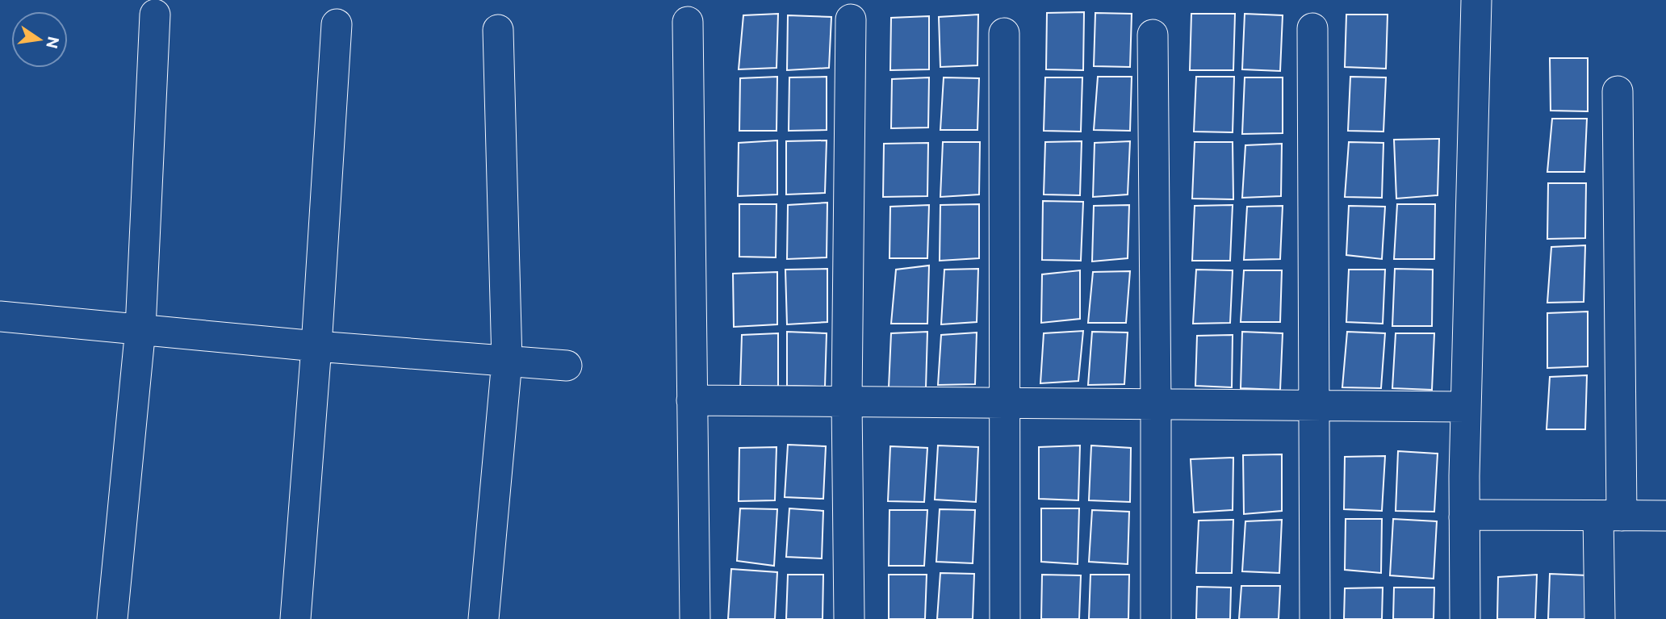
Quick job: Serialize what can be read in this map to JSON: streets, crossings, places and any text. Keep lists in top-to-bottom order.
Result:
{
  "north": "right"
}
